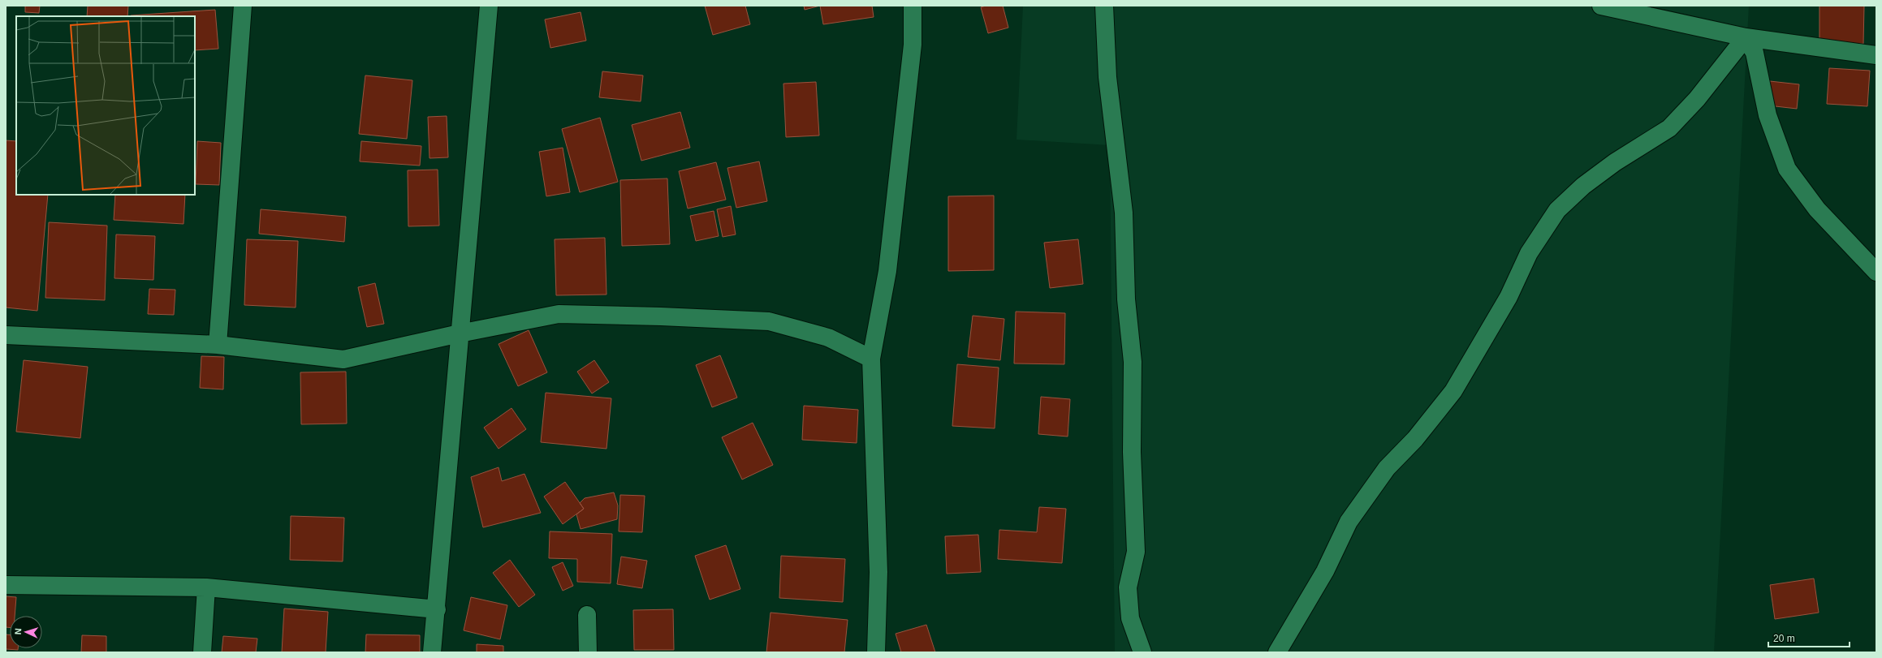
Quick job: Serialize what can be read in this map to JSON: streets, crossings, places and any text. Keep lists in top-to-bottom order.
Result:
{
  "scale_bar": "20 m",
  "north": "left"
}
